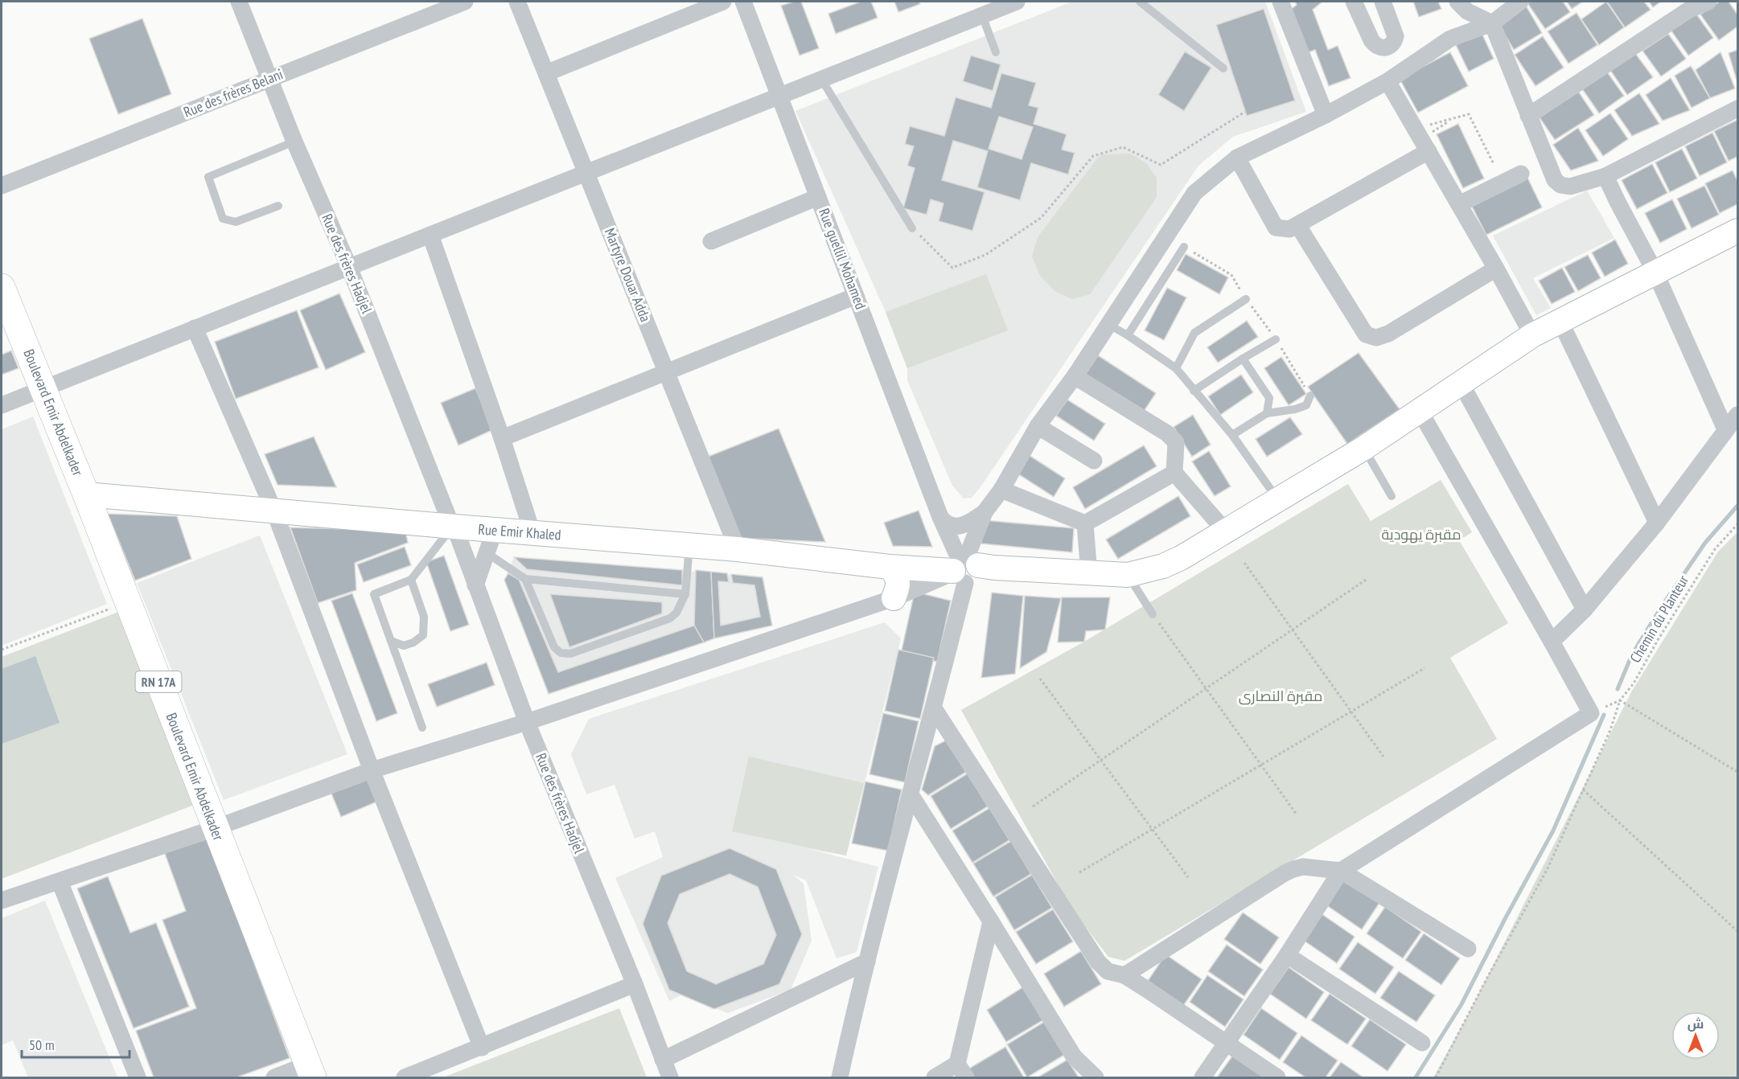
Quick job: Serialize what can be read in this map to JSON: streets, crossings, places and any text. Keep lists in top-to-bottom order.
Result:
{
  "streets": {
    "main road": ["Boulevard Emir Abdelkader", "RN 17A"],
    "street": [
      "Rue des frères Belani",
      "Rue guellil Mohamed",
      "Rue des frères Hadjel",
      "Martyre Douar Adda",
      "Rue Emir Khaled"
    ],
    "path": ["Chemin du Planteur"]
  },
  "crossings": [
    ["Rue des frères Belani", "Rue des frères Hadjel"],
    ["Rue guellil Mohamed", "Rue Emir Khaled"],
    ["Rue des frères Hadjel", "Rue Emir Khaled"],
    ["Martyre Douar Adda", "Rue Emir Khaled"],
    ["Boulevard Emir Abdelkader", "Rue Emir Khaled"]
  ],
  "parks": ["مقبرة يهودية", "مقبرة النصارى"],
  "scale_bar": "50 m",
  "north": "top"
}
